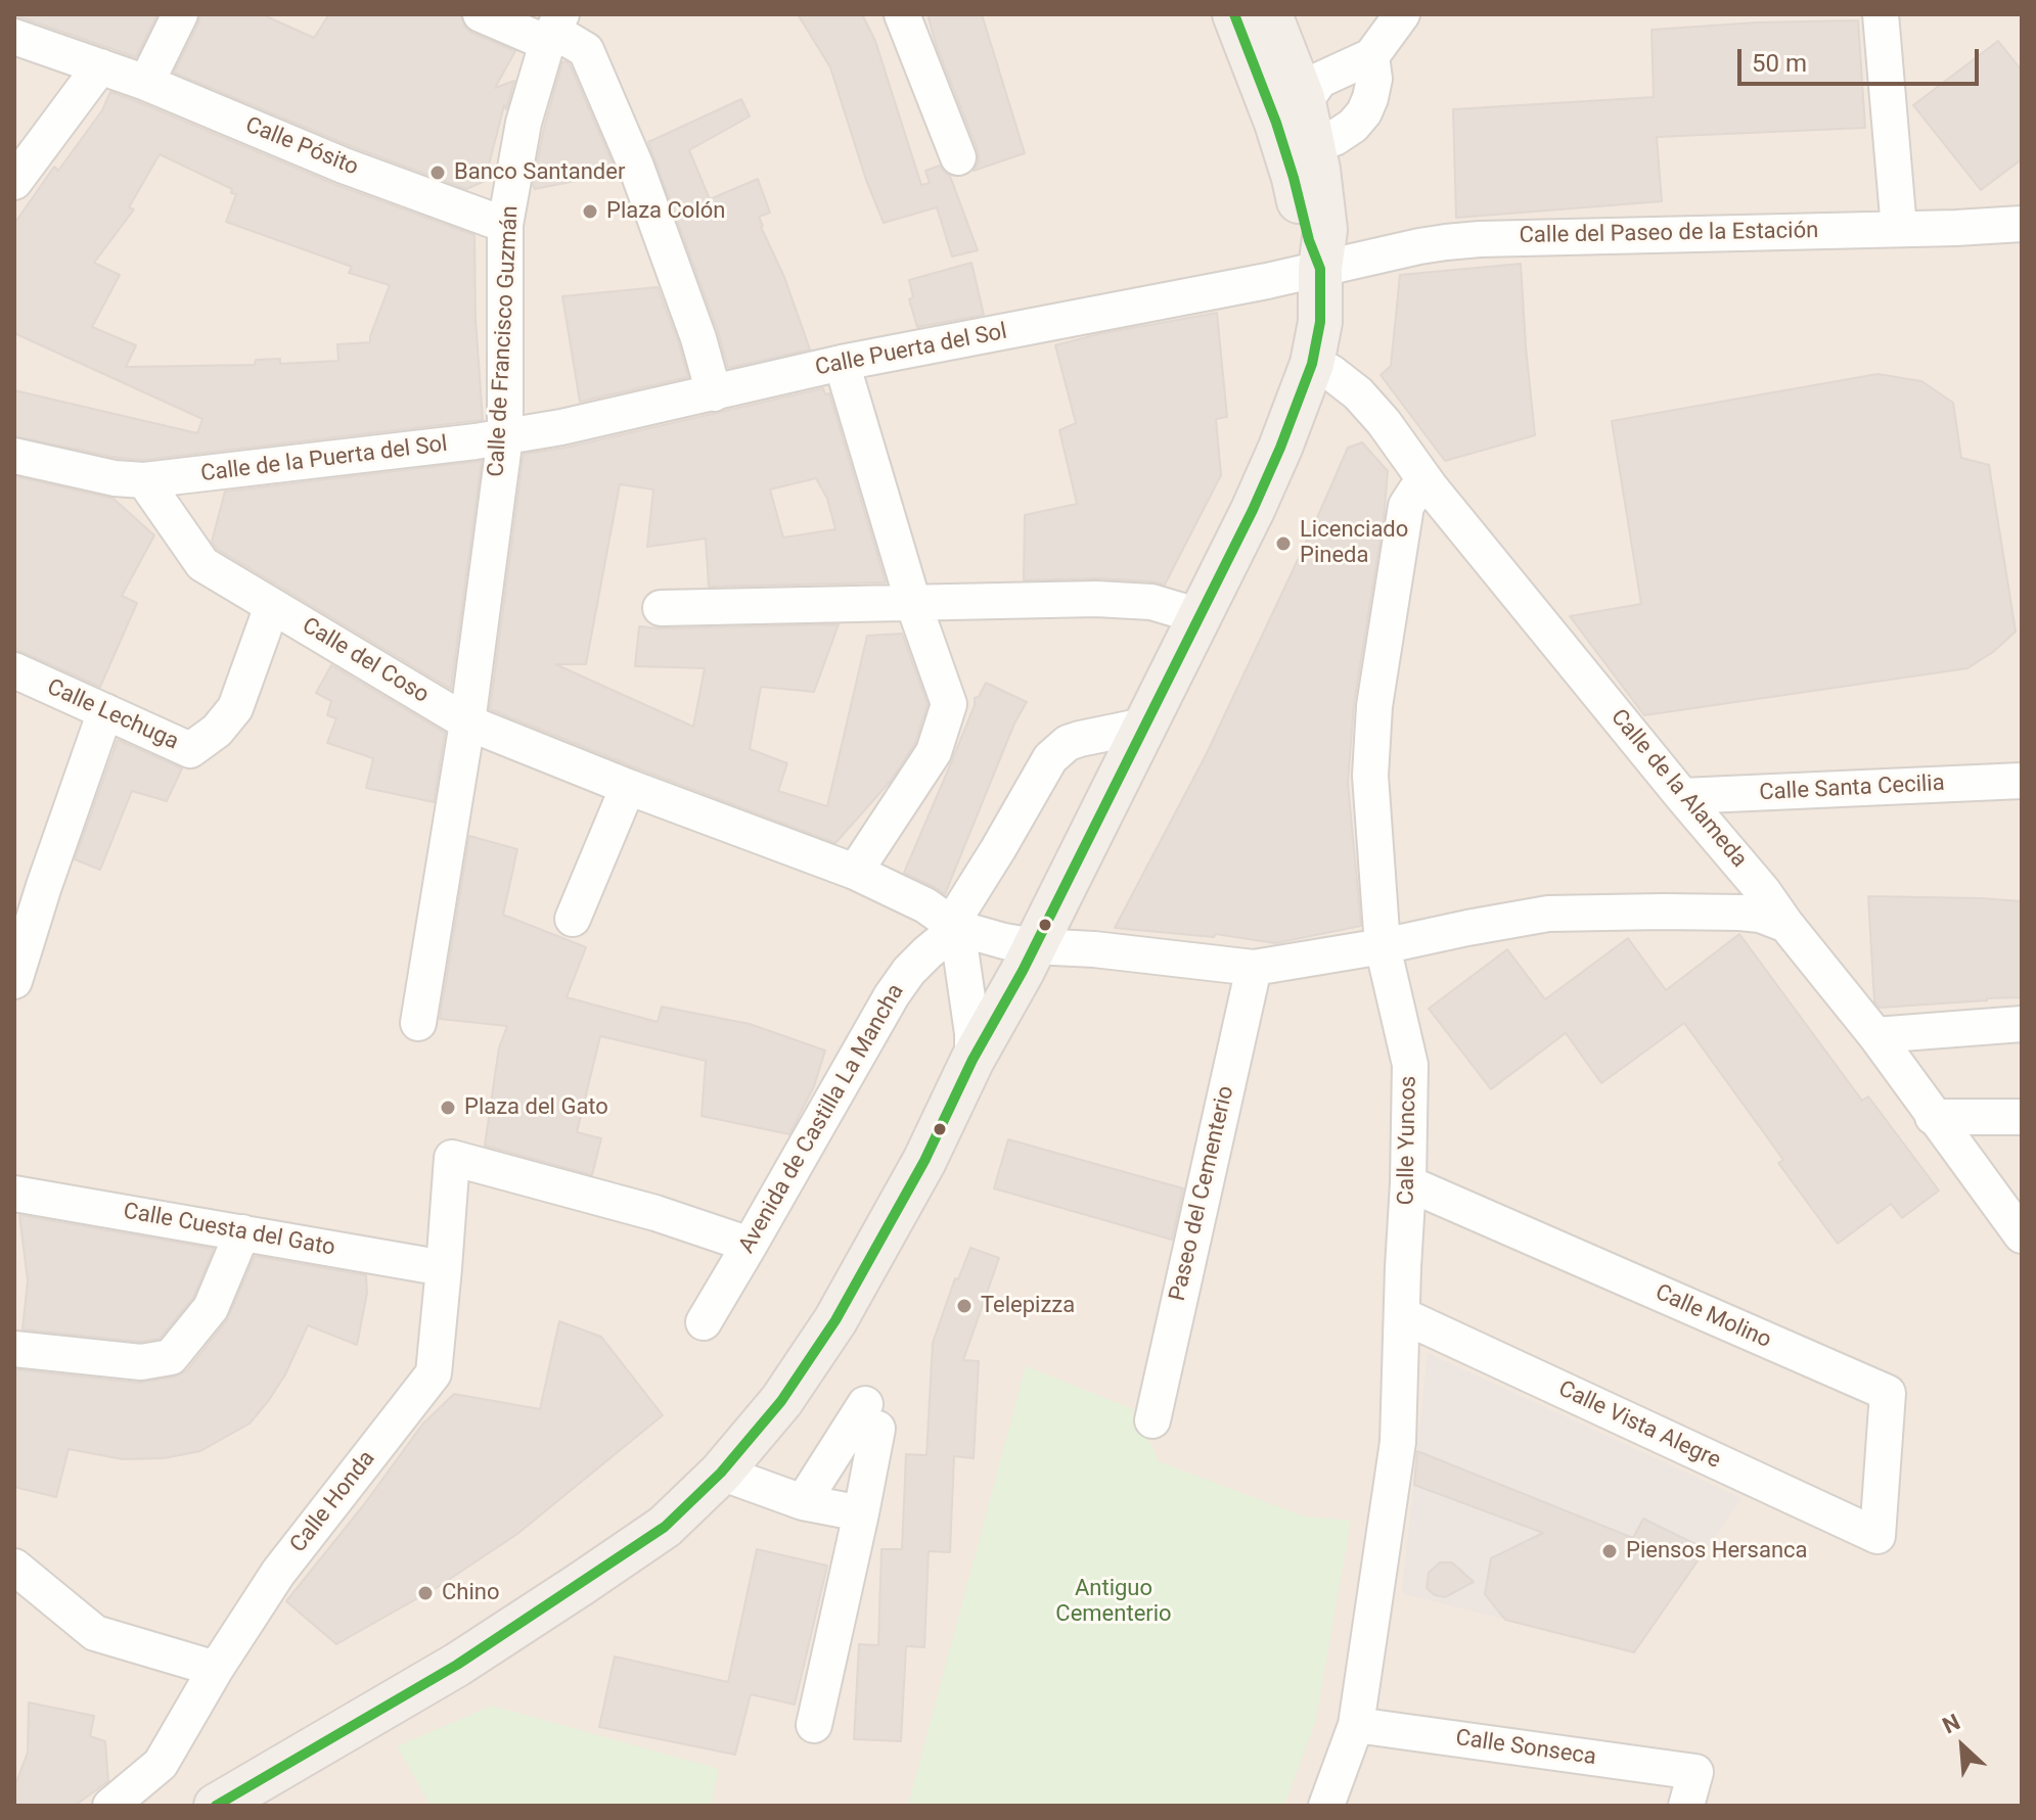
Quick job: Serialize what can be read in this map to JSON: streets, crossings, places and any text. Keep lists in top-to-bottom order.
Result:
{
  "streets": {
    "street": [
      "Calle Pósito",
      "Calle del Paseo de la Estación",
      "Calle de Francisco Guzmán",
      "Calle Puerta del Sol",
      "Calle de la Puerta del Sol",
      "Calle del Coso",
      "Calle Lechuga",
      "Calle de la Alameda",
      "Calle Santa Cecilia",
      "Avenida de Castilla La Mancha",
      "Calle Yuncos",
      "Paseo del Cementerio",
      "Calle Cuesta del Gato",
      "Calle Molino",
      "Calle Vista Alegre",
      "Calle Honda",
      "Calle Sonseca"
    ]
  },
  "crossings": [
    ["Calle Pósito", "Calle de Francisco Guzmán"],
    ["Calle del Paseo de la Estación", "Calle Puerta del Sol"],
    ["Calle de Francisco Guzmán", "Calle Puerta del Sol"],
    ["Calle de Francisco Guzmán", "Calle de la Puerta del Sol"],
    ["Calle de Francisco Guzmán", "Calle del Coso"],
    ["Calle Puerta del Sol", "Calle de la Puerta del Sol"],
    ["Calle de la Puerta del Sol", "Calle del Coso"],
    ["Calle del Coso", "Calle Lechuga"],
    ["Calle del Coso", "Calle de la Alameda"],
    ["Calle del Coso", "Avenida de Castilla La Mancha"],
    ["Calle del Coso", "Calle Yuncos"],
    ["Calle del Coso", "Paseo del Cementerio"],
    ["Calle de la Alameda", "Calle Santa Cecilia"],
    ["Calle de la Alameda", "Calle Yuncos"],
    ["Avenida de Castilla La Mancha", "Calle Honda"],
    ["Calle Yuncos", "Calle Molino"],
    ["Calle Yuncos", "Calle Vista Alegre"],
    ["Calle Yuncos", "Calle Sonseca"],
    ["Calle Cuesta del Gato", "Calle Honda"],
    ["Calle Molino", "Calle Vista Alegre"]
  ],
  "parks": ["Antiguo Cementerio"],
  "places": [
    "Banco Santander",
    "Plaza Colón",
    "Licenciado Pineda",
    "Plaza del Gato",
    "Telepizza",
    "Piensos Hersanca",
    "Chino"
  ],
  "scale_bar": "50 m",
  "north": "top left"
}
